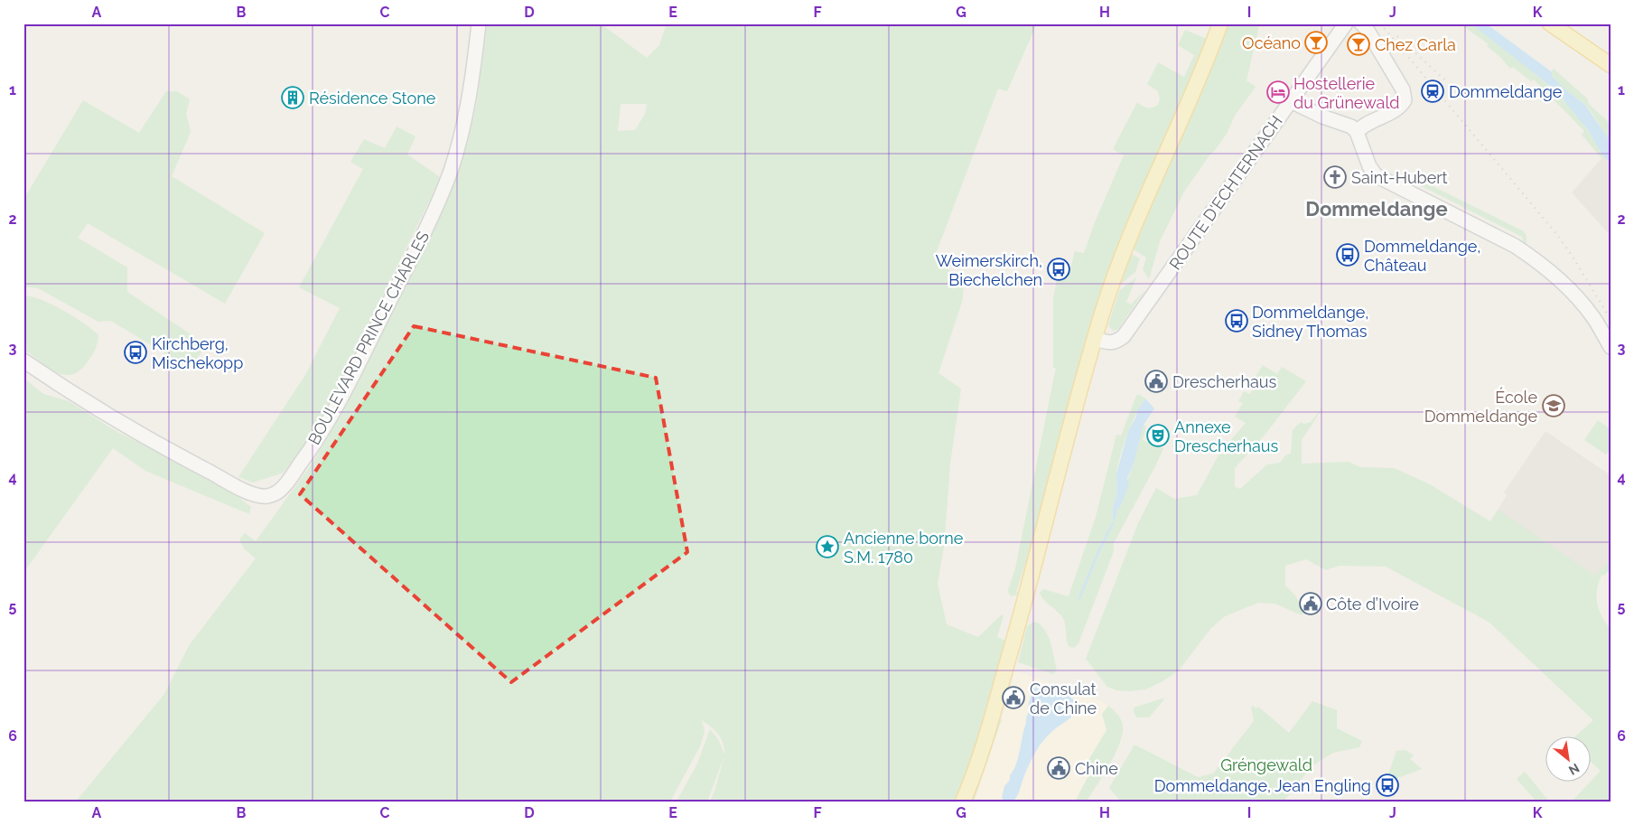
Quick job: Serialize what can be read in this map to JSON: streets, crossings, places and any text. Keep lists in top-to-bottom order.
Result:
{
  "streets": {
    "street": ["ROUTE D'ECHTERNACH", "BOULEVARD PRINCE CHARLES"]
  },
  "districts": ["Dommeldange"],
  "parks": ["Gréngewald"],
  "places": {
    "bar": ["Océano", "Chez Carla"],
    "station": ["Dommeldange"],
    "hotel": ["Hostellerie du Grünewald"],
    "building": ["Résidence Stone"],
    "church": ["Saint-Hubert"],
    "bus stop": [
      "Dommeldange, Château",
      "Weimerskirch, Biechelchen",
      "Dommeldange, Sidney Thomas",
      "Kirchberg, Mischekopp",
      "Dommeldange, Jean Engling"
    ],
    "public building": [
      "Drescherhaus",
      "Côte d’Ivoire",
      "Consulat de Chine",
      "Chine"
    ],
    "school or university": ["École Dommeldange"],
    "theatre": ["Annexe Drescherhaus"],
    "place": ["Ancienne borne S.M. 1780"]
  },
  "north": "bottom right",
  "grid": {
    "columns": [
      "A",
      "B",
      "C",
      "D",
      "E",
      "F",
      "G",
      "H",
      "I",
      "J",
      "K"
    ],
    "rows": [
      "1",
      "2",
      "3",
      "4",
      "5",
      "6"
    ]
  }
}
